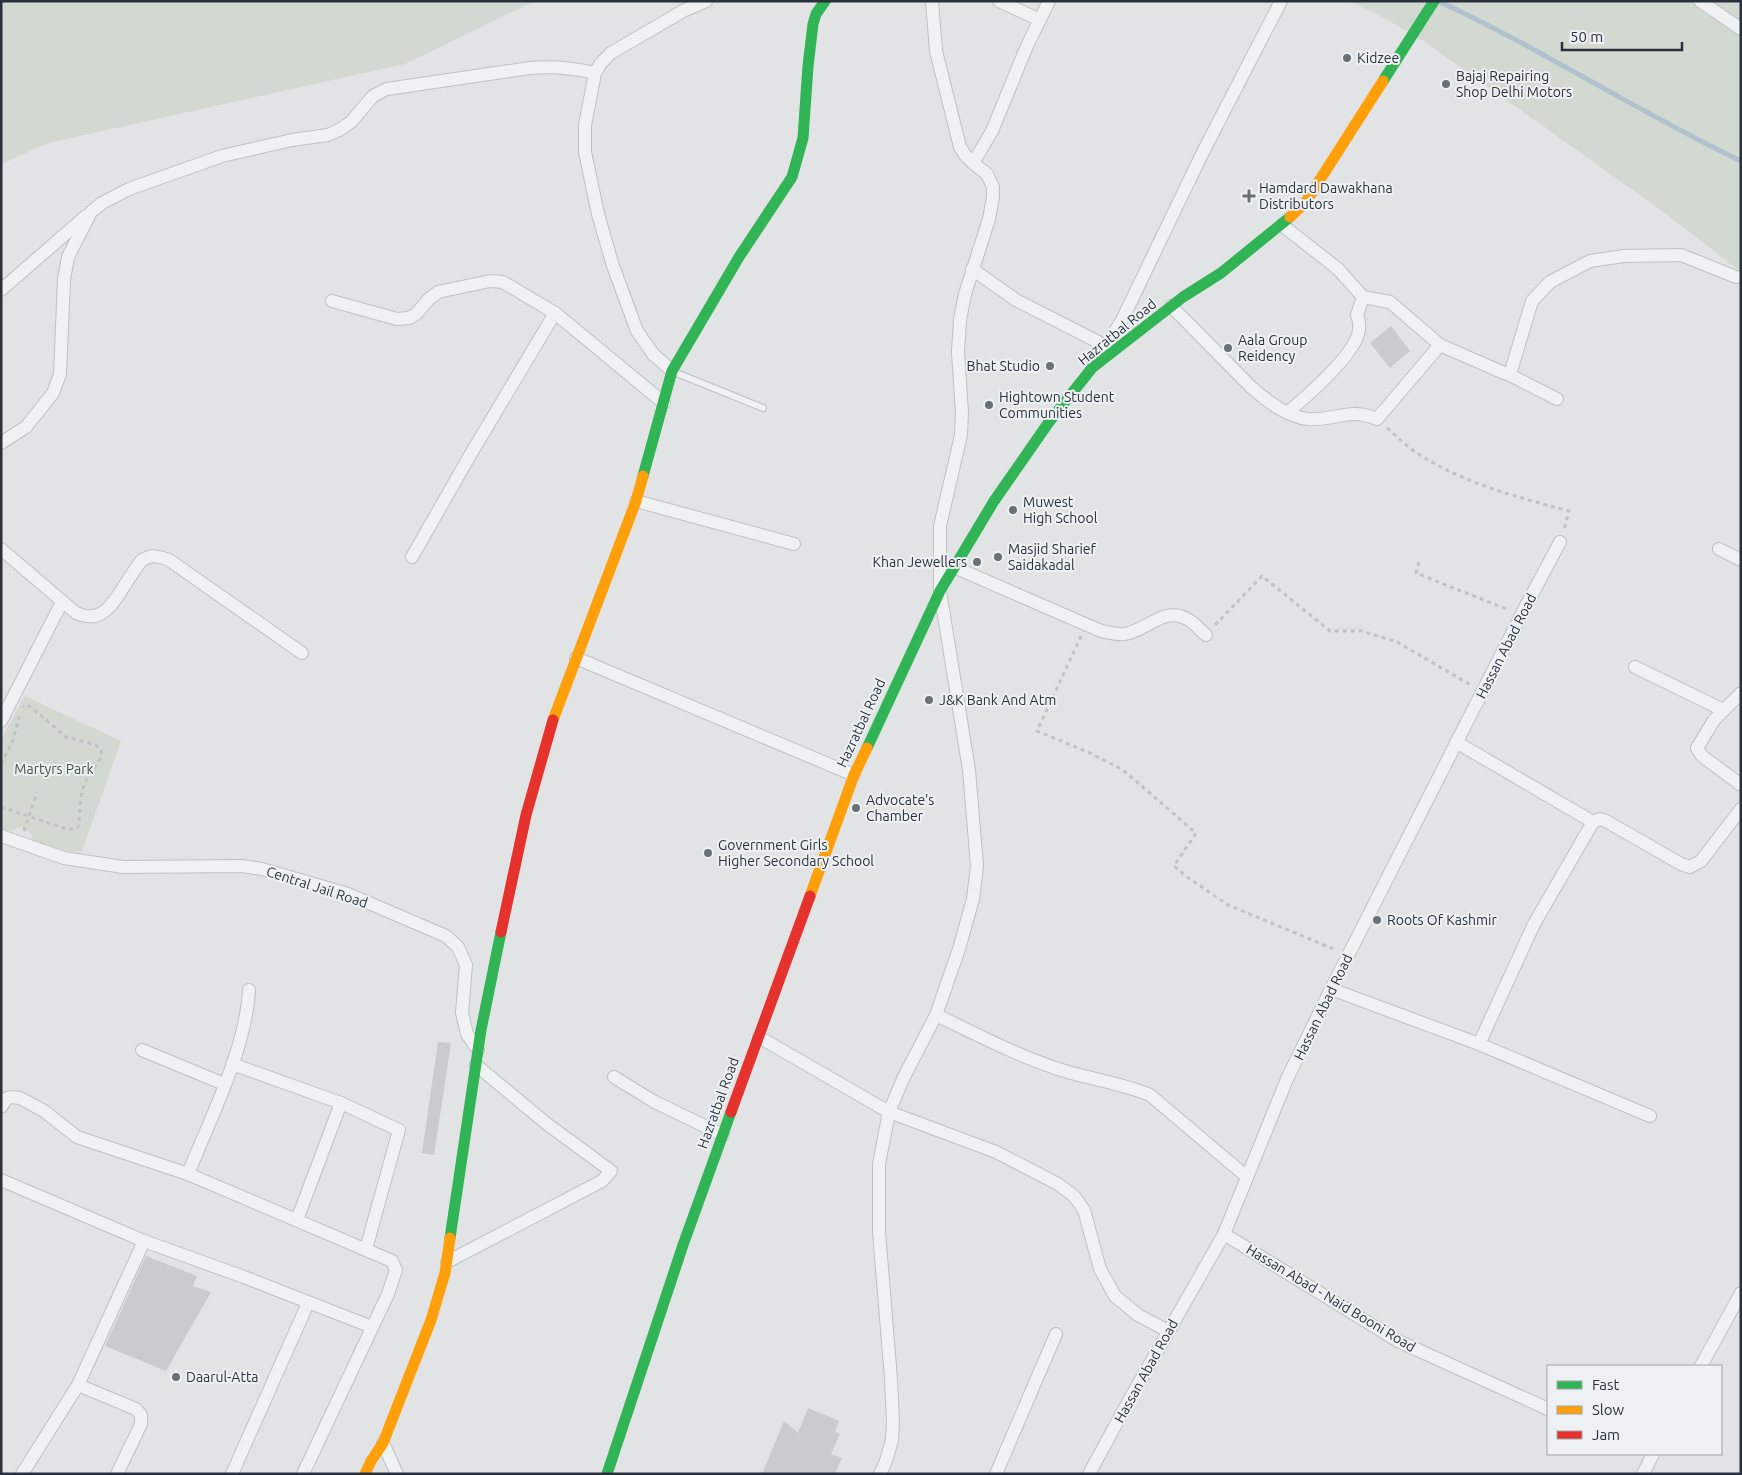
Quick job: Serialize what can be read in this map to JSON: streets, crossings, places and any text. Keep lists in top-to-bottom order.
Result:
{
  "streets": {
    "main road": ["Hazratbal Road"],
    "street": ["Hassan Abad Road", "Central Jail Road", "Hassan Abad - Naid Booni Road"]
  },
  "crossings": [
    ["Hassan Abad Road", "Hassan Abad - Naid Booni Road"]
  ],
  "parks": ["Martyrs Park"],
  "places": {
    "other": [
      "Kidzee",
      "Bajaj Repairing Shop Delhi Motors",
      "Aala Group Reidency",
      "Bhat Studio",
      "Hightown Student Communities",
      "Muwest High School",
      "Masjid Sharief Saidakadal",
      "Khan Jewellers",
      "J&K Bank And Atm",
      "Advocate's Chamber",
      "Government Girls Higher Secondary School",
      "Roots Of Kashmir",
      "Daarul-Atta"
    ],
    "health": ["Hamdard Dawakhana Distributors"]
  },
  "legend": ["Fast", "Slow", "Jam"],
  "scale_bar": "50 m"
}
